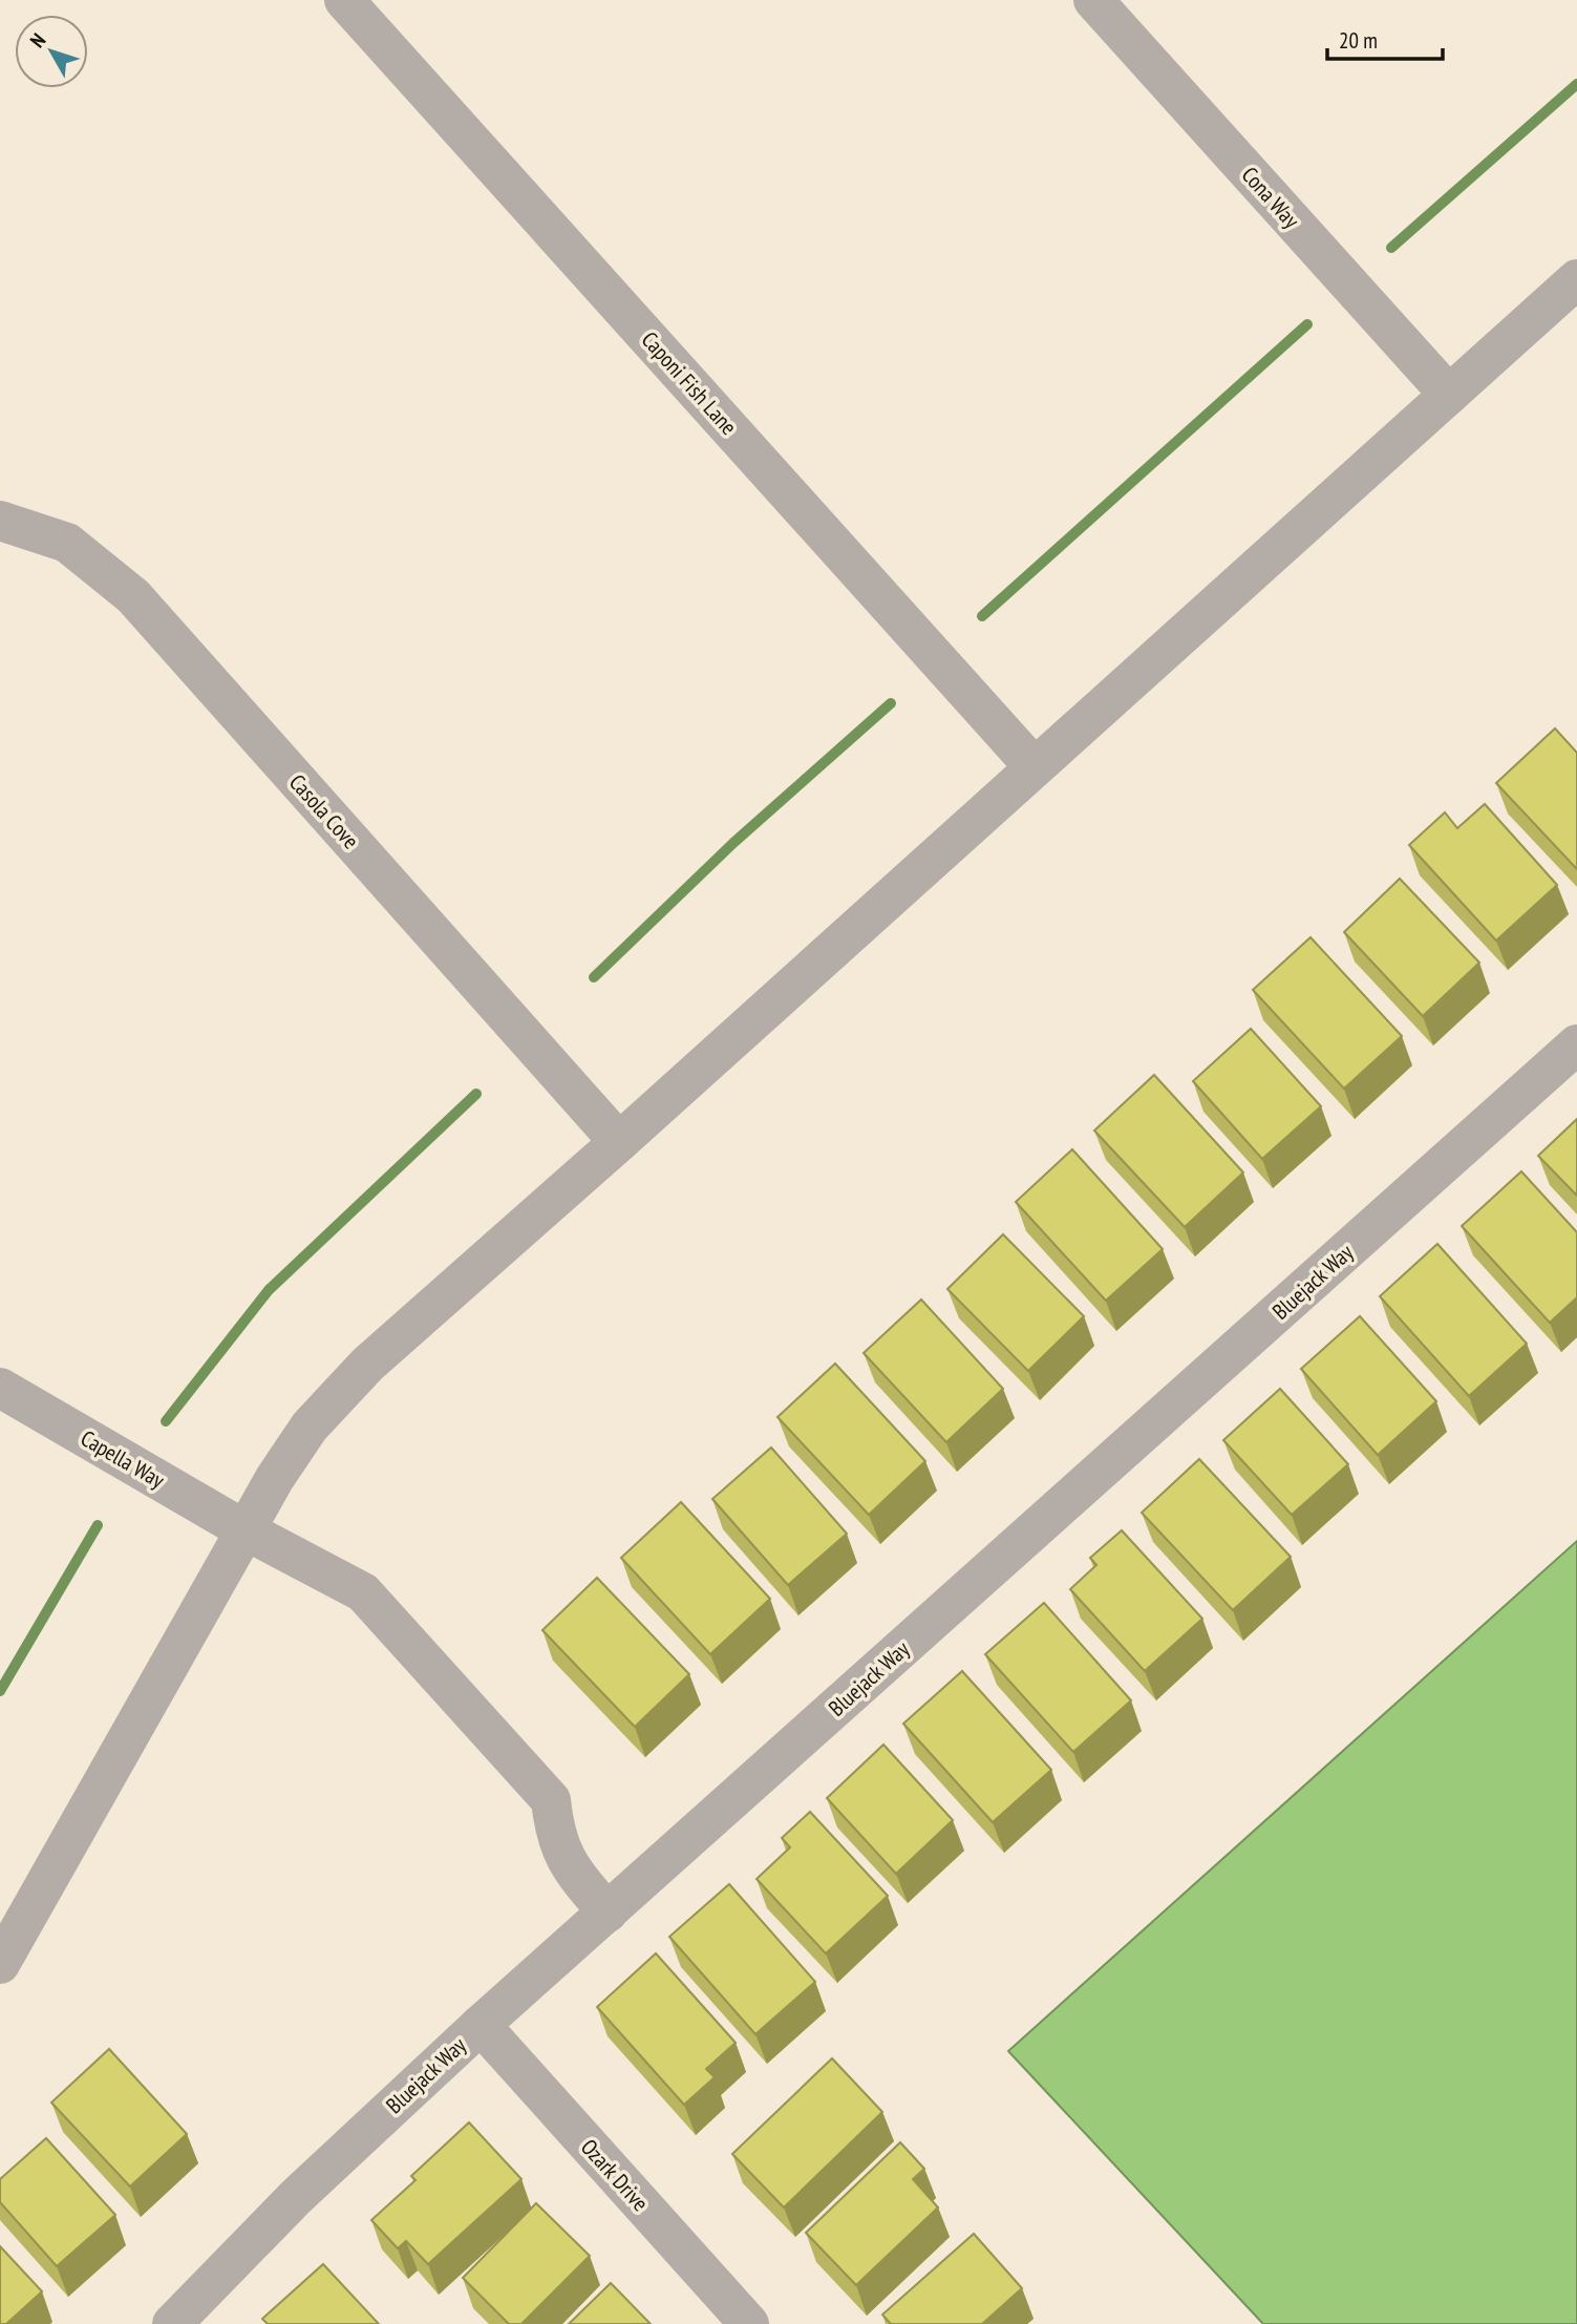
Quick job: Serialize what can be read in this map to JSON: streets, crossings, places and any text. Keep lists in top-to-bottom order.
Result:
{
  "streets": {
    "street": [
      "Cona Way",
      "Caponi Fish Lane",
      "Casola Cove",
      "Bluejack Way",
      "Capella Way",
      "Ozark Drive"
    ]
  },
  "crossings": [
    ["Bluejack Way", "Capella Way"],
    ["Bluejack Way", "Ozark Drive"]
  ],
  "scale_bar": "20 m",
  "north": "top left"
}
